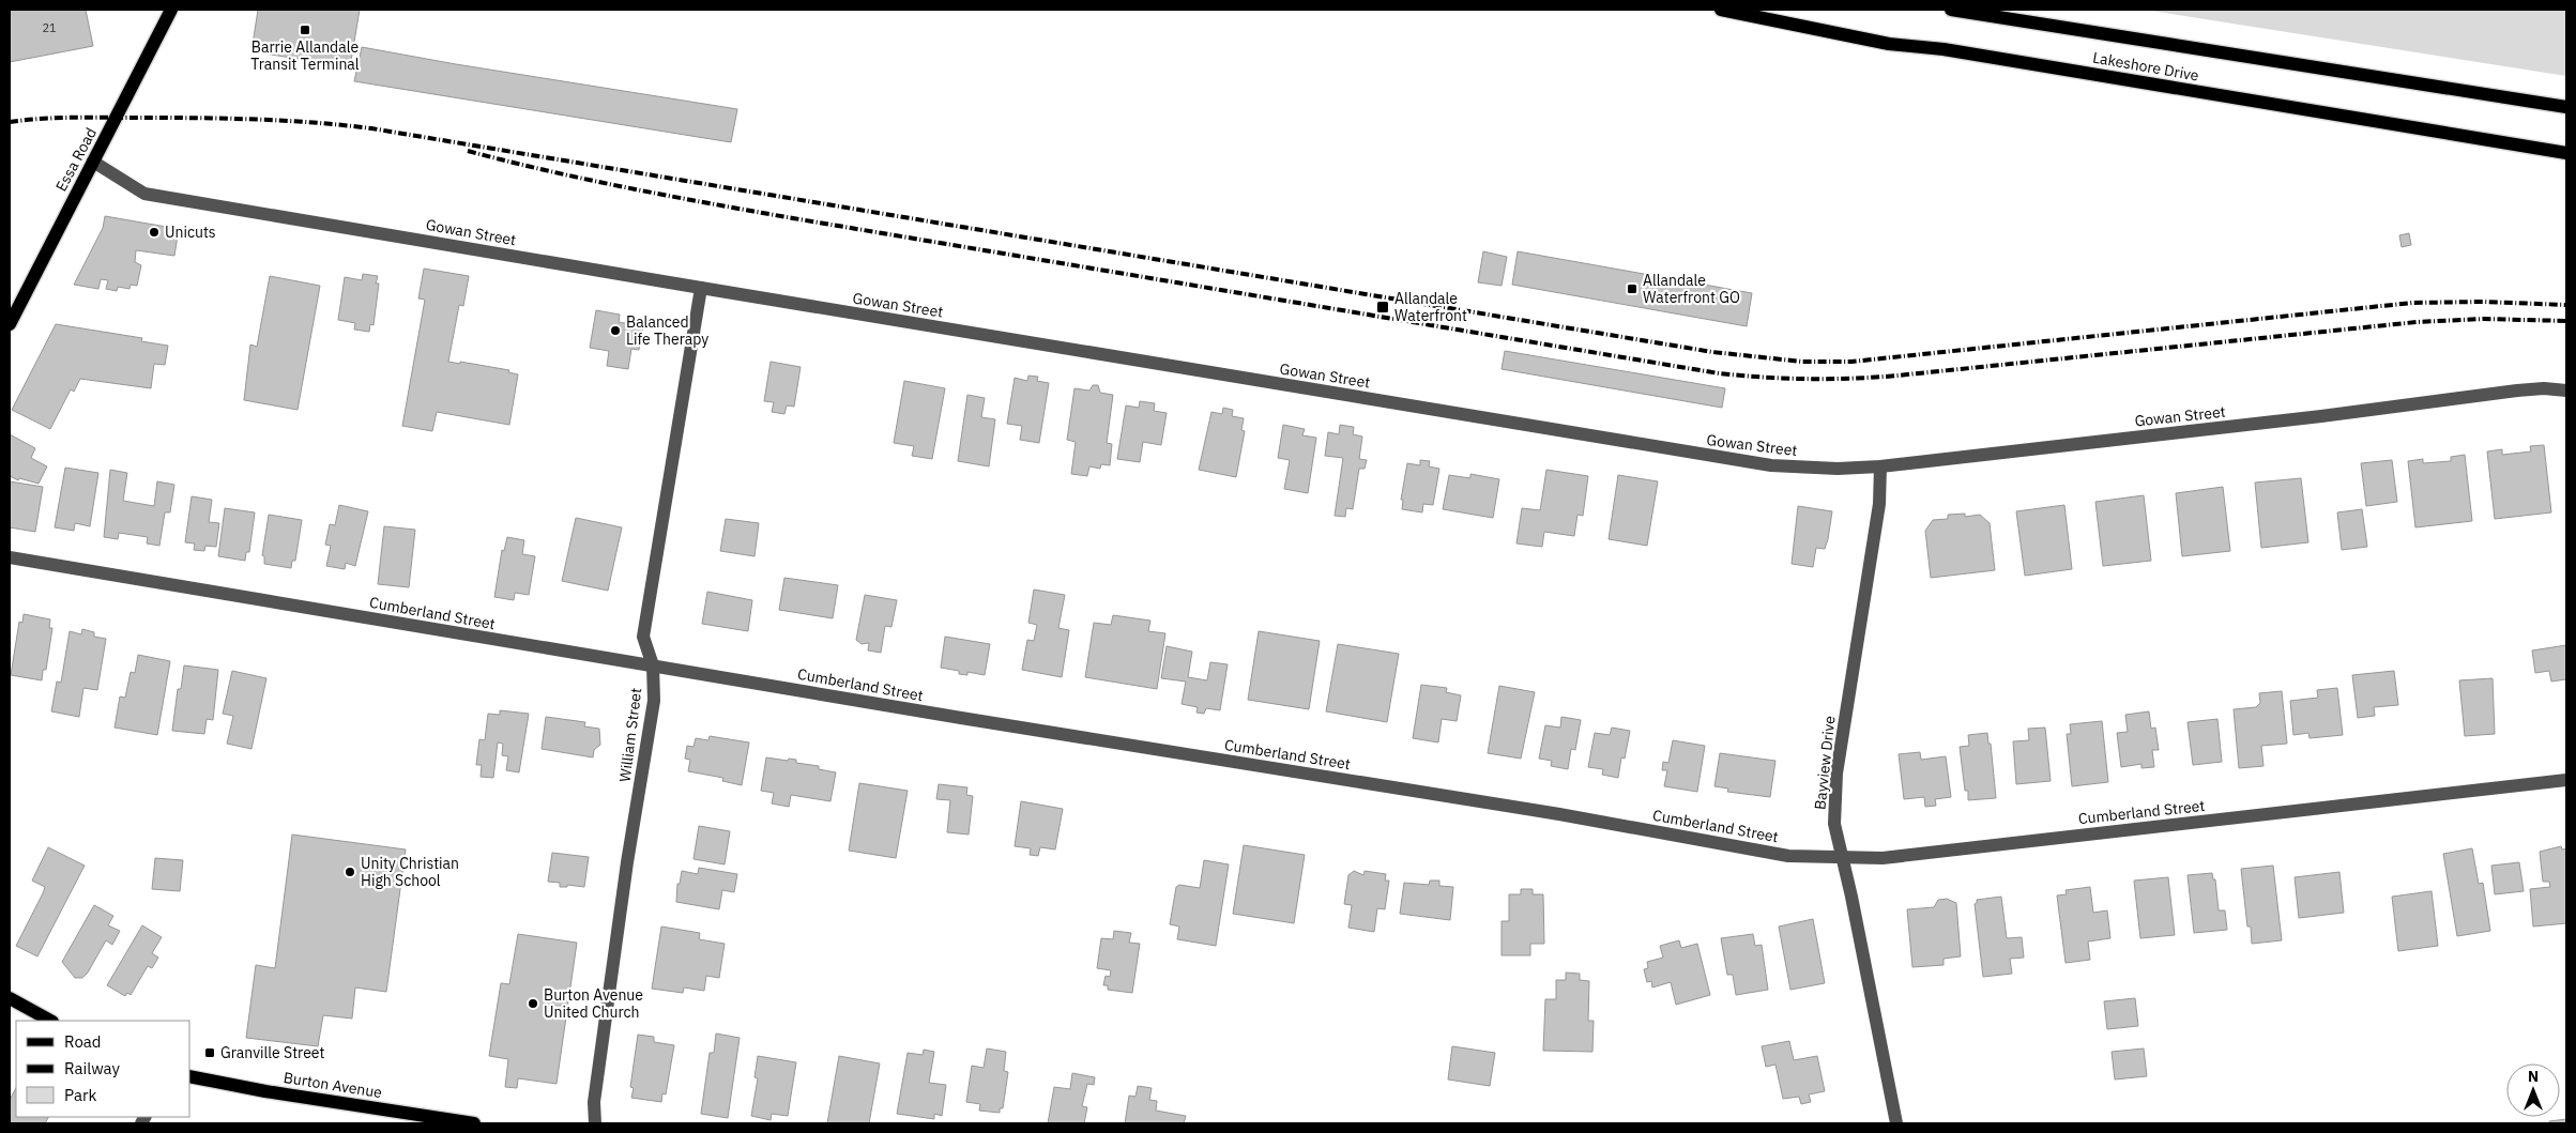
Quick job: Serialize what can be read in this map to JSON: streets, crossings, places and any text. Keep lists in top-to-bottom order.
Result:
{
  "streets": {
    "main road": ["Lakeshore Drive", "Essa Road", "Burton Avenue"],
    "street": [
      "Gowan Street",
      "Cumberland Street",
      "William Street",
      "Bayview Drive"
    ]
  },
  "crossings": [
    ["Essa Road", "Gowan Street"],
    ["Gowan Street", "William Street"],
    ["Gowan Street", "Bayview Drive"],
    ["Cumberland Street", "William Street"],
    ["Cumberland Street", "Bayview Drive"]
  ],
  "places": {
    "transit": [
      "Barrie Allandale Transit Terminal",
      "Allandale Waterfront GO",
      "Allandale Waterfront",
      "Granville Street"
    ],
    "other": [
      "Unicuts",
      "Balanced Life Therapy",
      "Unity Christian High School",
      "Burton Avenue United Church"
    ]
  },
  "house_numbers": ["21"],
  "legend": ["Road", "Railway", "Park"],
  "north": "top"
}
